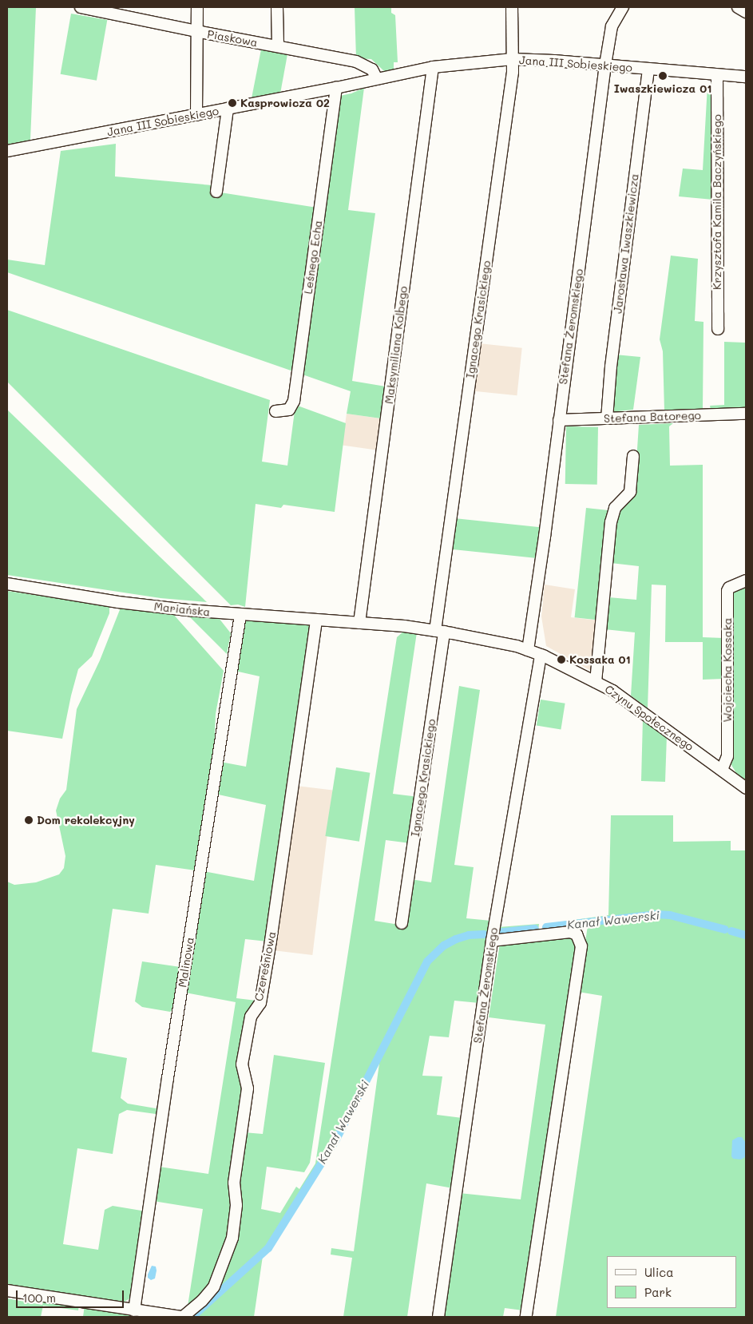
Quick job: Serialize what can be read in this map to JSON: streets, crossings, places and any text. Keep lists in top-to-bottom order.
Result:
{
  "streets": {
    "street": [
      "Piaskowa",
      "Jana III Sobieskiego",
      "Krzysztofa Kamila Baczyńskiego",
      "Jarosława Iwaszkiewicza",
      "Leśnego Echa",
      "Ignacego Krasickiego",
      "Stefana Żeromskiego",
      "Maksymiliana Kolbego",
      "Stefana Batorego",
      "Mariańska",
      "Wojciecha Kossaka",
      "Czynu Społecznego",
      "Malinowa",
      "Czereśniowa"
    ]
  },
  "crossings": [
    ["Piaskowa", "Jana III Sobieskiego"],
    ["Jana III Sobieskiego", "Krzysztofa Kamila Baczyńskiego"],
    ["Jana III Sobieskiego", "Jarosława Iwaszkiewicza"],
    ["Jana III Sobieskiego", "Leśnego Echa"],
    ["Jana III Sobieskiego", "Ignacego Krasickiego"],
    ["Jana III Sobieskiego", "Stefana Żeromskiego"],
    ["Jana III Sobieskiego", "Maksymiliana Kolbego"],
    ["Jarosława Iwaszkiewicza", "Stefana Batorego"],
    ["Ignacego Krasickiego", "Czynu Społecznego"],
    ["Stefana Żeromskiego", "Stefana Batorego"],
    ["Stefana Żeromskiego", "Czynu Społecznego"],
    ["Maksymiliana Kolbego", "Mariańska"],
    ["Maksymiliana Kolbego", "Czynu Społecznego"],
    ["Mariańska", "Czynu Społecznego"],
    ["Mariańska", "Malinowa"],
    ["Mariańska", "Czereśniowa"],
    ["Wojciecha Kossaka", "Czynu Społecznego"]
  ],
  "water": ["Kanał Wawerski"],
  "places": [
    "Iwaszkiewicza 01",
    "Kasprowicza 02",
    "Kossaka 01",
    "Dom rekolekcyjny"
  ],
  "legend": ["Ulica", "Park"],
  "scale_bar": "100 m"
}
